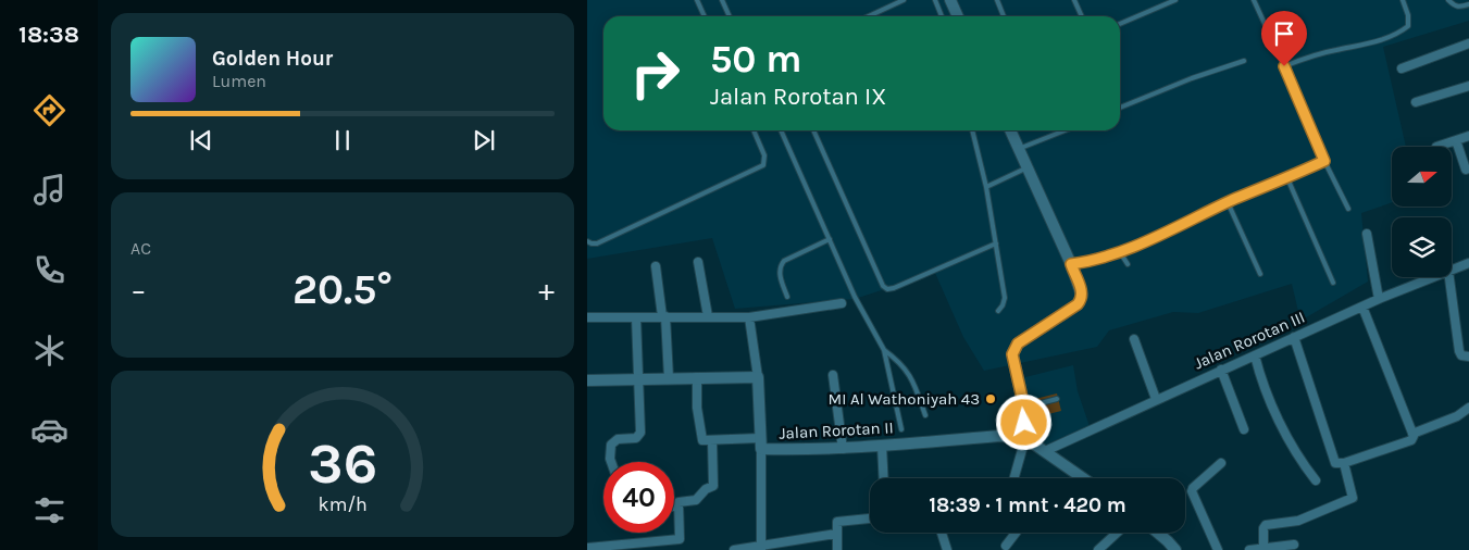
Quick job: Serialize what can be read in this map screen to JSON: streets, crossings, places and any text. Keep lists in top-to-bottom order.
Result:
{
  "streets": {
    "street": ["Jalan Rorotan III", "Jalan Rorotan II"]
  },
  "places": ["MI Al Wathoniyah 43"],
  "north": "right",
  "page": {
    "tabs": "18:38",
    "turn": ["50 m", "Jalan Rorotan IX"],
    "song": ["Golden Hour", "Lumen"],
    "tile": "AC",
    "heat": ["−", "20.5°", "+"],
    "limit": "40",
    "trip": "18:39 · 1 mnt · 420 m",
    "gauge": ["36", "km/h"]
  }
}
